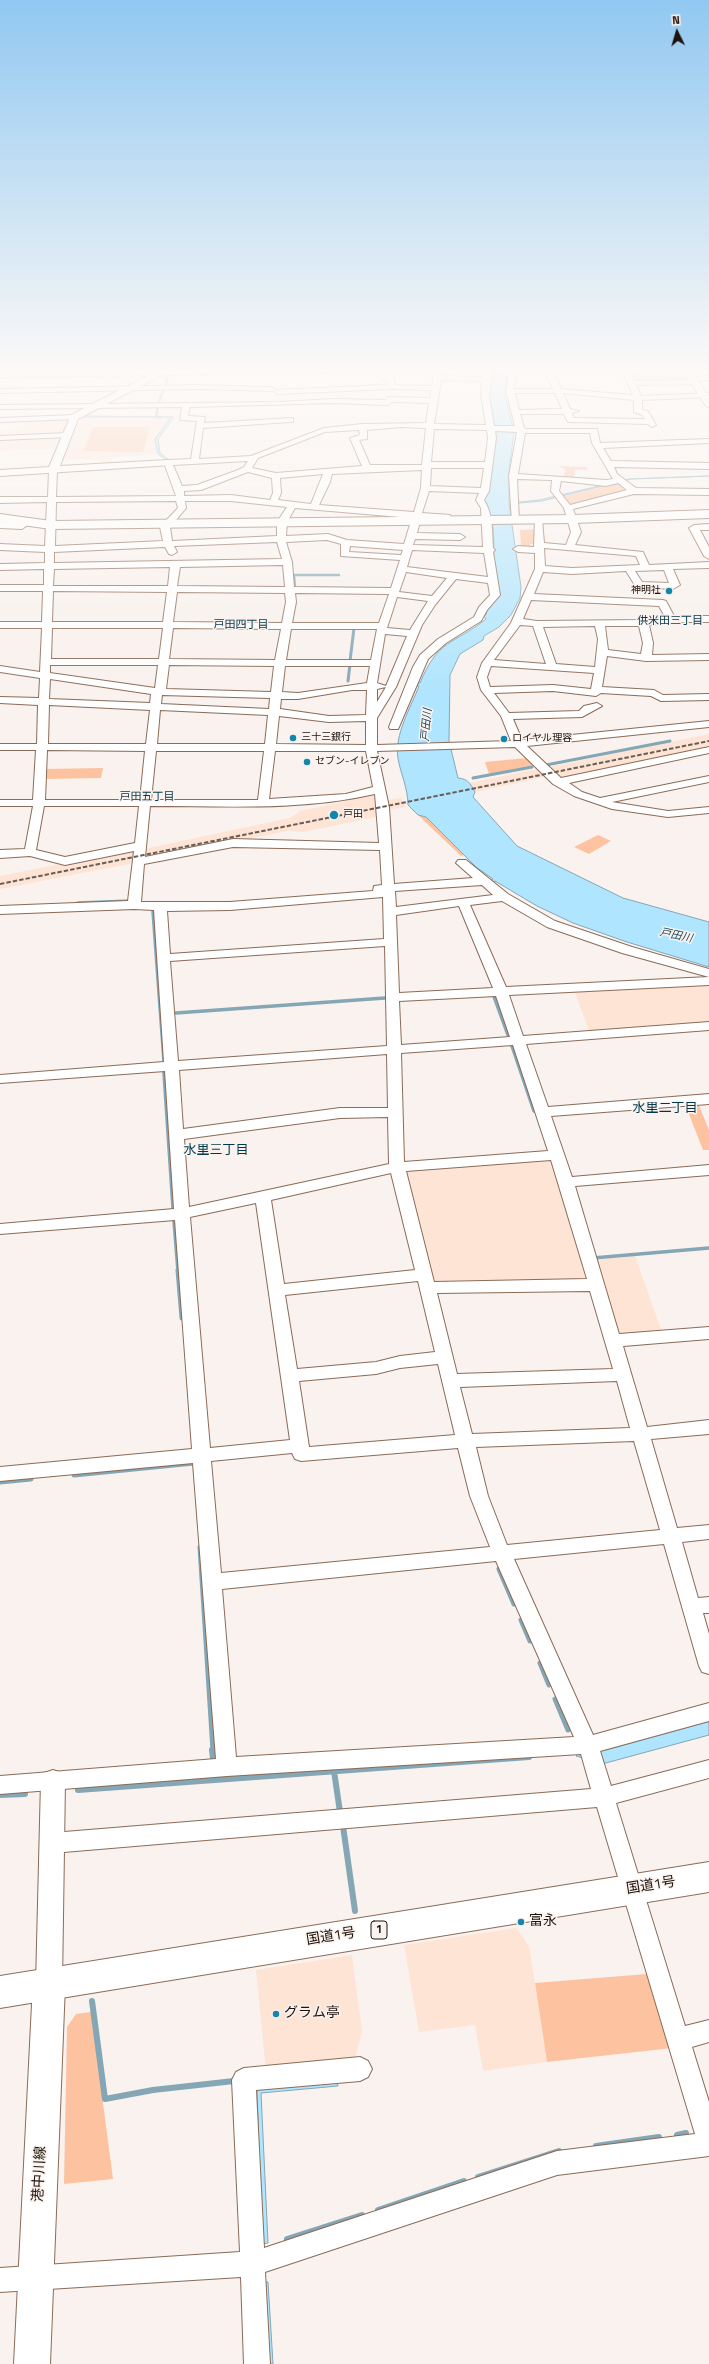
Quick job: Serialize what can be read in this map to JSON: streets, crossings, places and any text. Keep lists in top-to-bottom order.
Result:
{
  "streets": {
    "main road": ["国道1号", "1", "港中川線"]
  },
  "crossings": [
    ["国道1号", "港中川線"]
  ],
  "districts": [
    "供米田三丁目",
    "戸田四丁目",
    "戸田五丁目",
    "水里二丁目",
    "水里三丁目"
  ],
  "water": ["戸田川"],
  "places": [
    "神明社",
    "三十三銀行",
    "ロイヤル理容",
    "セブン-イレブン",
    "戸田",
    "富永",
    "グラム亭"
  ],
  "north": "top"
}
